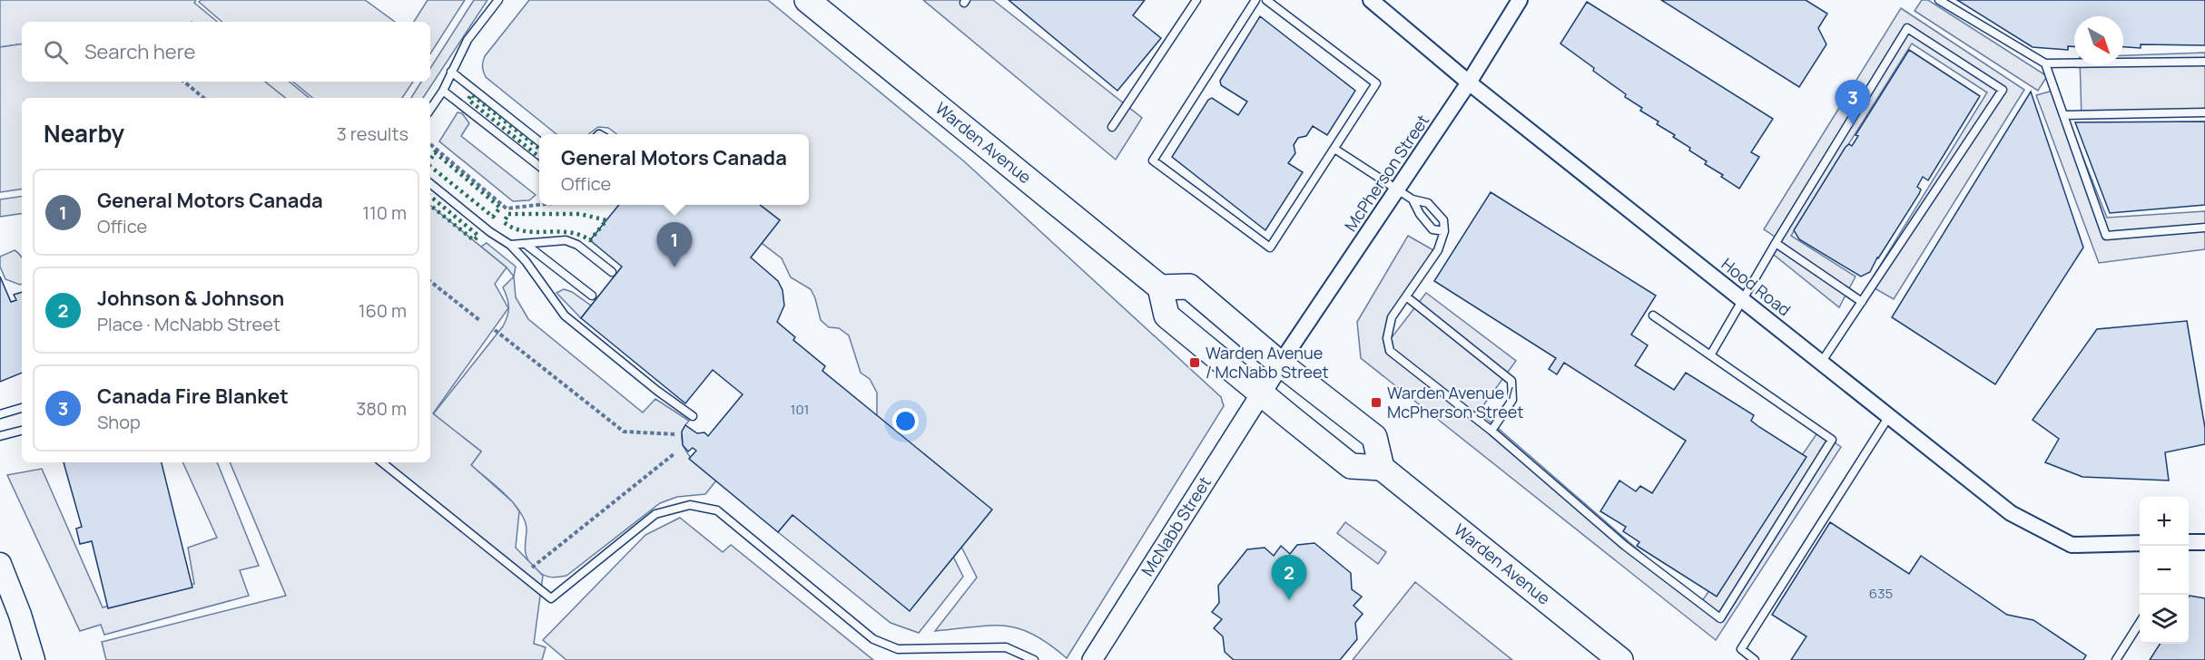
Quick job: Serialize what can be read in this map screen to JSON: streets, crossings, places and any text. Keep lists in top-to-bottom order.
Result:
{
  "streets": {
    "main road": ["Warden Avenue"],
    "street": ["McPherson Street", "Hood Road", "McNabb Street"]
  },
  "crossings": [
    ["McPherson Street", "Hood Road"],
    ["McPherson Street", "McNabb Street"]
  ],
  "places": {
    "transit": ["Warden Avenue / McNabb Street", "Warden Avenue / McPherson Street"]
  },
  "house_numbers": ["101", "635"],
  "north": "bottom right",
  "page": {
    "search": "Search here",
    "pins": ["3", "1", "2"],
    "heading": ["Nearby", "3 results"],
    "popup": ["General Motors Canada", "Office"],
    "list": [
      {
        "mark": "1",
        "name": "General Motors Canada",
        "note": "Office",
        "value": "110 m"
      },
      {
        "mark": "2",
        "name": "Johnson & Johnson",
        "note": "Place · McNabb Street",
        "value": "160 m"
      },
      {
        "mark": "3",
        "name": "Canada Fire Blanket",
        "note": "Shop",
        "value": "380 m"
      }
    ],
    "map_buttons": ["+", "−"]
  }
}
